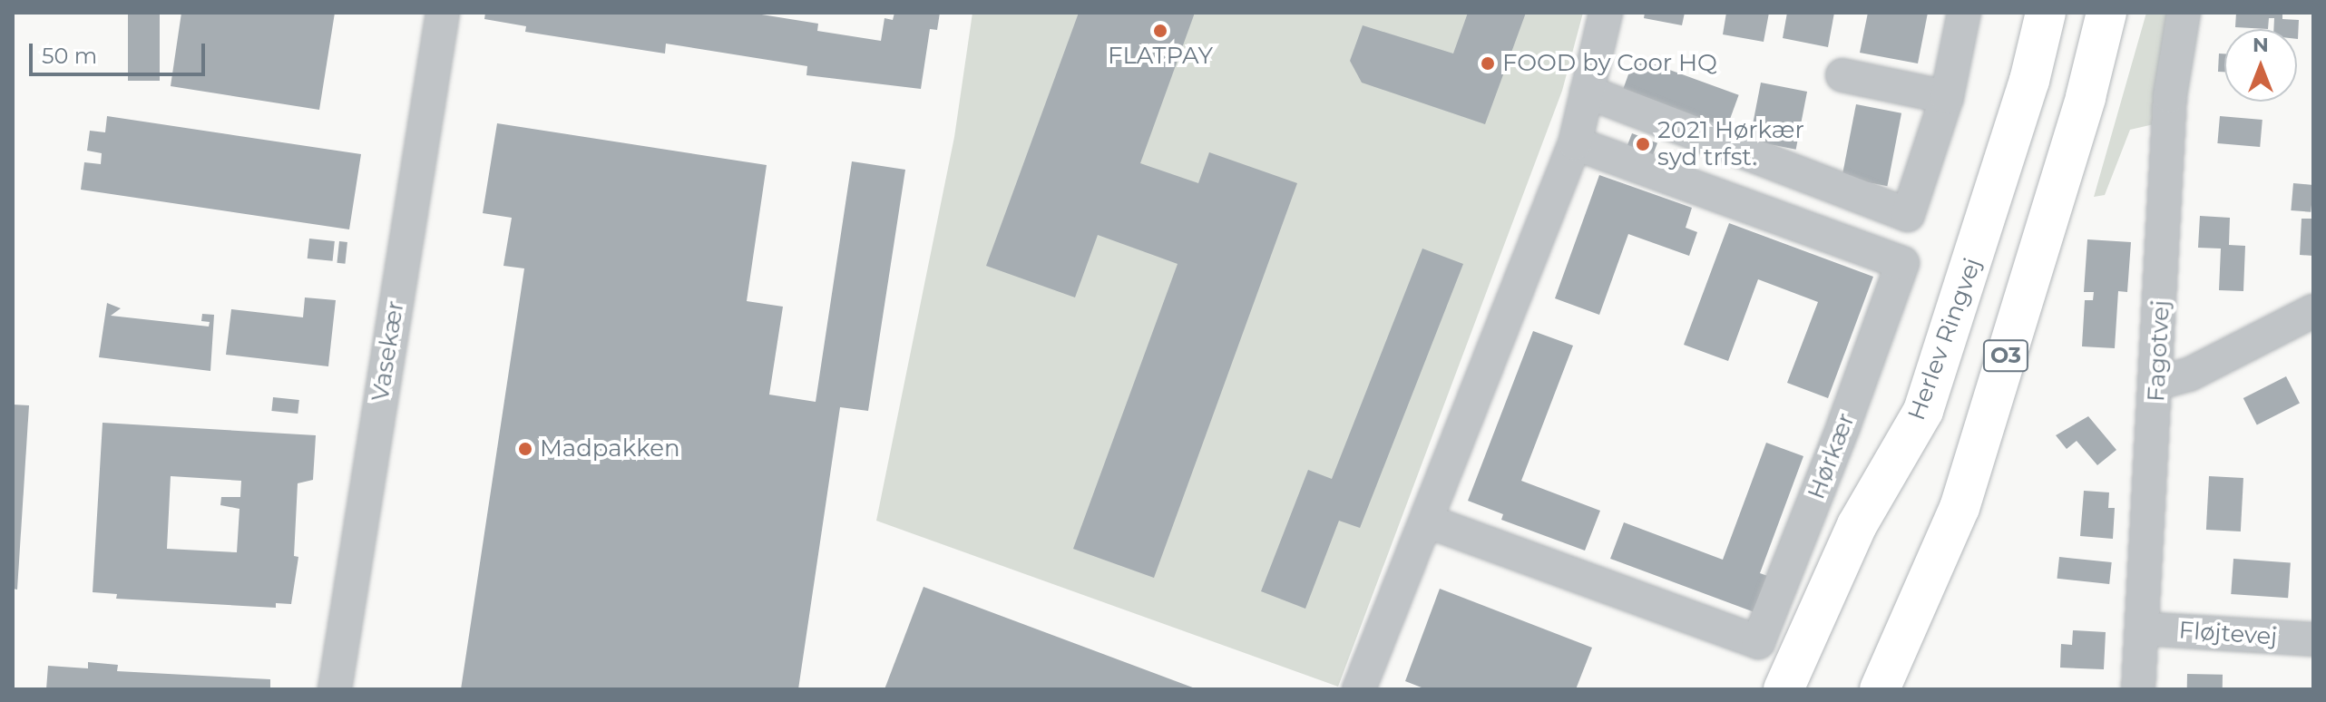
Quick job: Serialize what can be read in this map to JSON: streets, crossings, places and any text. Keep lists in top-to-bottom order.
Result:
{
  "streets": {
    "main road": ["Herlev Ringvej", "O3"],
    "street": [
      "Vasekær",
      "Fagotvej",
      "Hørkær",
      "Fløjtevej"
    ]
  },
  "crossings": [
    ["Fagotvej", "Fløjtevej"]
  ],
  "places": [
    "FLATPAY",
    "FOOD by Coor HQ",
    "2021 Hørkær syd trfst.",
    "Madpakken"
  ],
  "scale_bar": "50 m",
  "north": "top"
}
